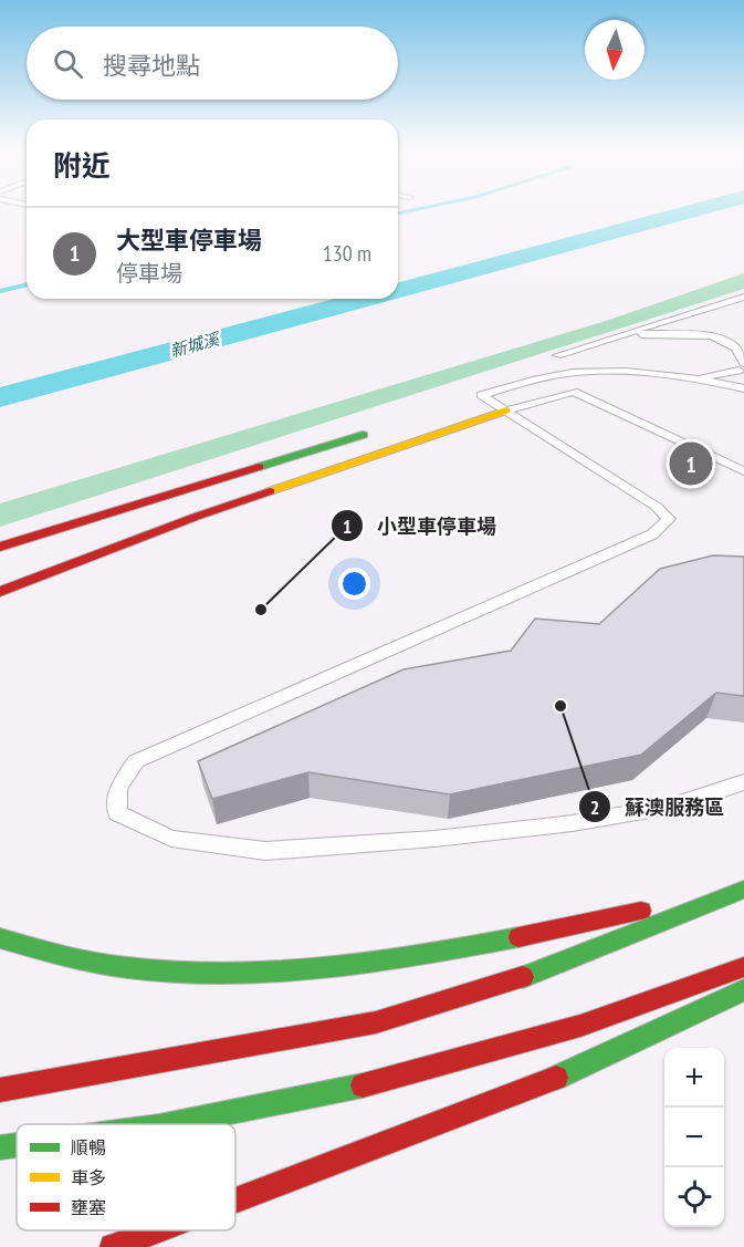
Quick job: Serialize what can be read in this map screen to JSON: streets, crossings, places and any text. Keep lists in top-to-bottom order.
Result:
{
  "water": ["新城溪"],
  "places": ["小型車停車場", "蘇澳服務區"],
  "legend": ["順暢", "車多", "壅塞"],
  "north": "bottom",
  "page": {
    "search": "搜尋地點",
    "heading": "附近",
    "list": [
      {
        "mark": "1",
        "name": "大型車停車場",
        "note": "停車場",
        "value": "130 m"
      }
    ],
    "pins": "1",
    "map_buttons": ["+", "−"]
  }
}
